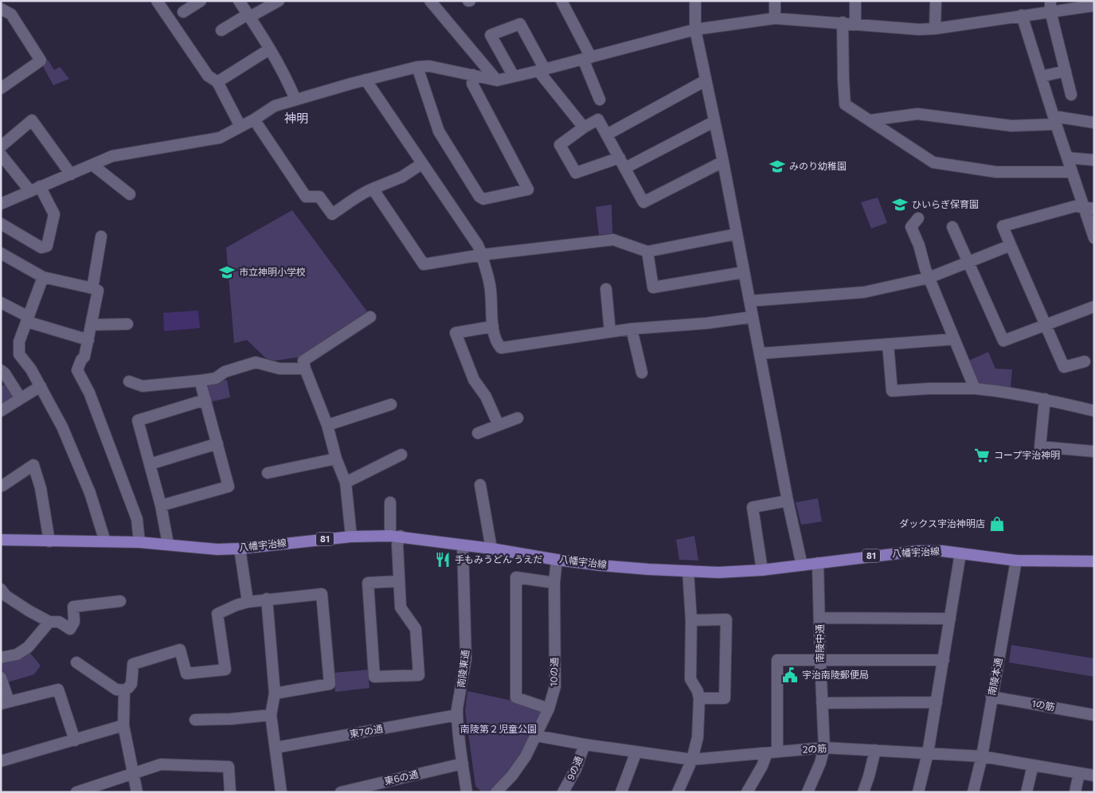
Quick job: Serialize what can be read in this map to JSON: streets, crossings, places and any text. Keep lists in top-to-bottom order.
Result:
{
  "streets": {
    "main road": ["81", "八幡宇治線"],
    "street": [
      "南陵中通",
      "南陵東通",
      "10の通",
      "南陵本通",
      "1の筋",
      "東7の通",
      "2の筋",
      "9の通",
      "東6の通"
    ]
  },
  "crossings": [
    ["八幡宇治線", "南陵中通"],
    ["八幡宇治線", "南陵東通"],
    ["八幡宇治線", "10の通"],
    ["八幡宇治線", "南陵本通"],
    ["南陵中通", "2の筋"],
    ["南陵東通", "東7の通"],
    ["南陵東通", "東6の通"],
    ["10の通", "2の筋"],
    ["南陵本通", "1の筋"],
    ["南陵本通", "2の筋"],
    ["2の筋", "9の通"]
  ],
  "districts": ["神明"],
  "parks": ["南陵第２児童公園"],
  "places": {
    "school or university": ["みのり幼稚園", "ひいらぎ保育園", "市立神明小学校"],
    "supermarket": ["コープ宇治神明"],
    "shop": ["ダックス宇治神明店"],
    "restaurant": ["手もみうどん うえだ"],
    "public building": ["宇治南陵郵便局"]
  }
}
